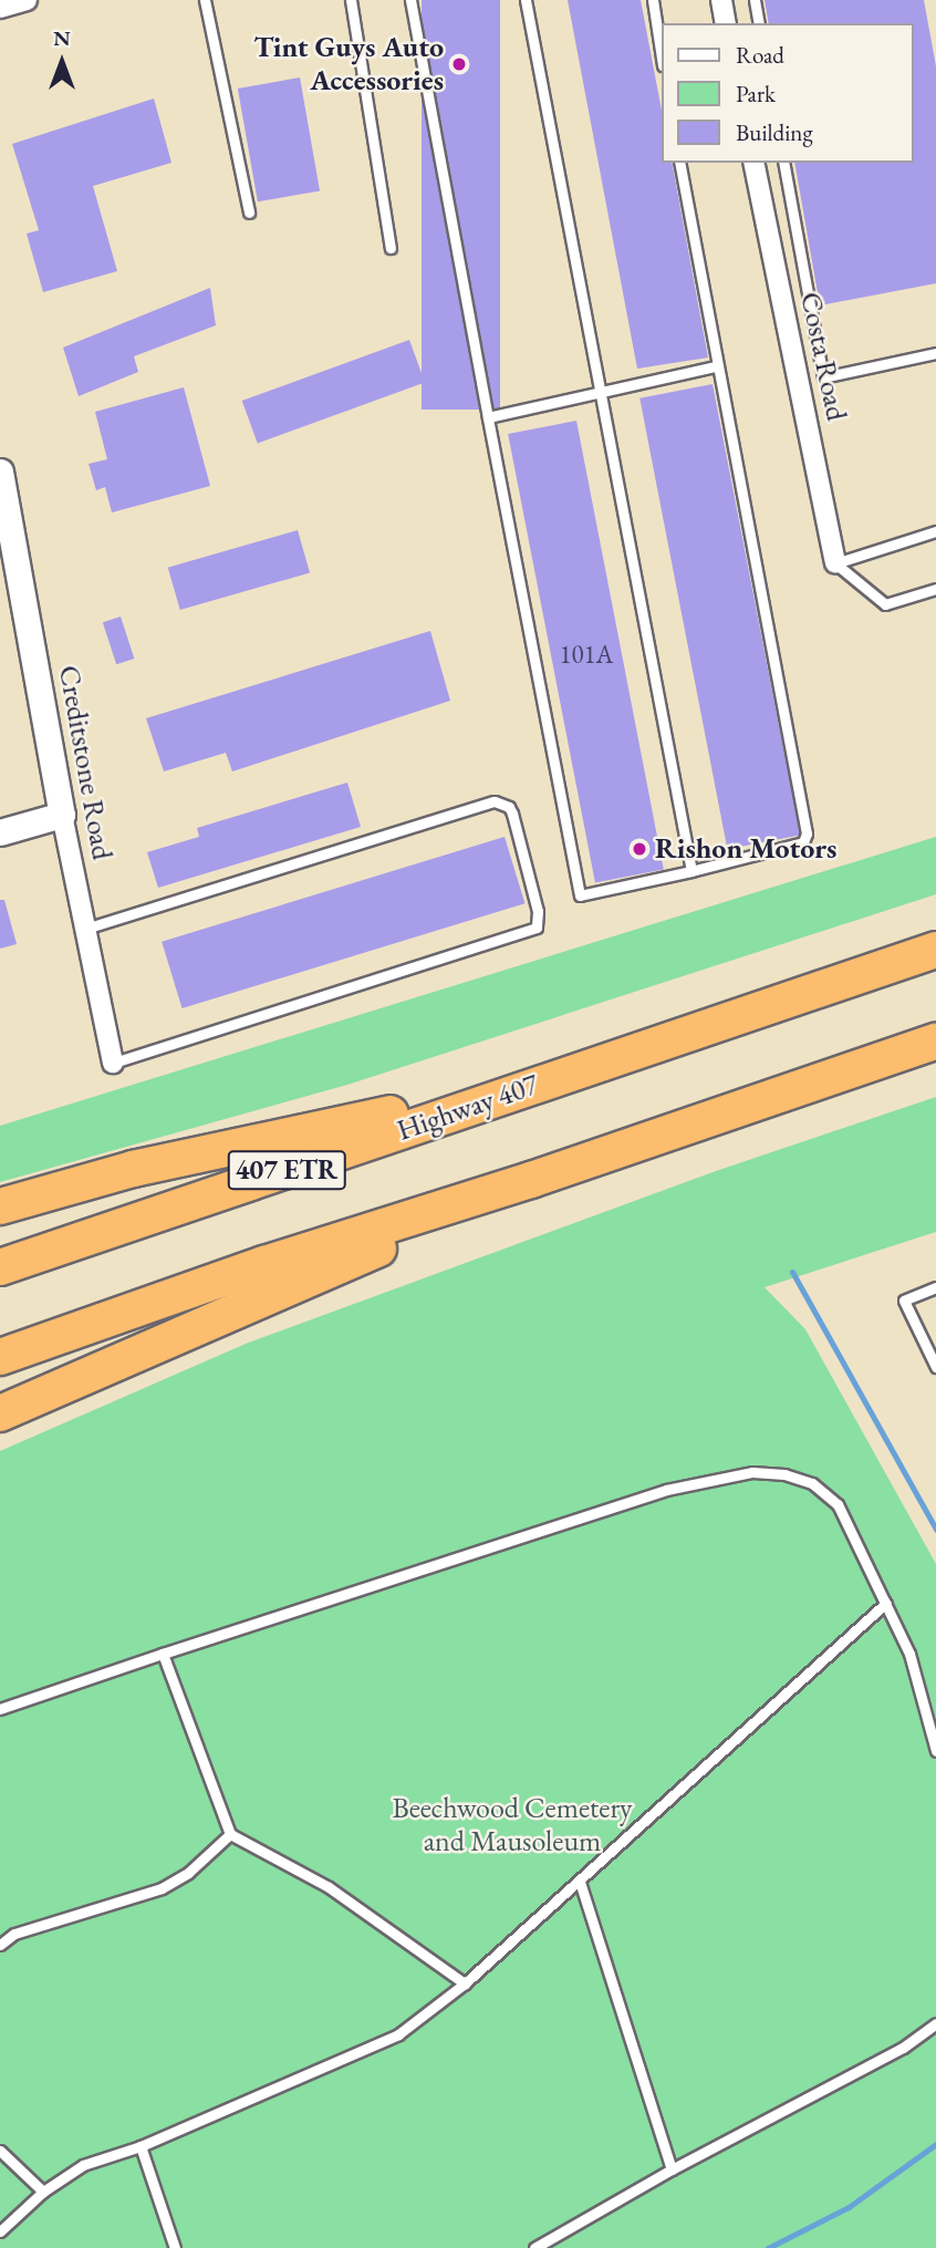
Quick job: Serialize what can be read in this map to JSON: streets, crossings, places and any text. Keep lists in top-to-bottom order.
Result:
{
  "streets": {
    "highway": ["Highway 407", "407 ETR"],
    "street": ["Costa Road", "Creditstone Road"]
  },
  "parks": ["Beechwood Cemetery and Mausoleum"],
  "places": ["Tint Guys Auto Accessories", "Rishon Motors"],
  "house_numbers": ["101A"],
  "legend": ["Road", "Park", "Building"],
  "north": "top"
}
